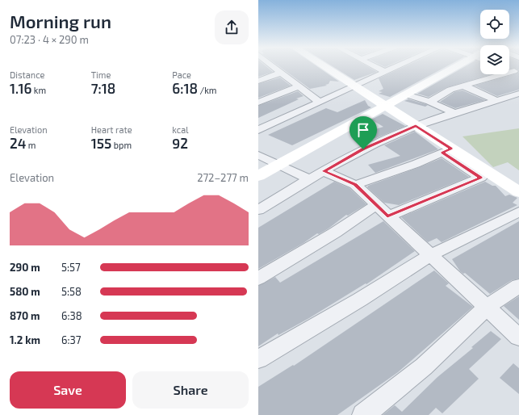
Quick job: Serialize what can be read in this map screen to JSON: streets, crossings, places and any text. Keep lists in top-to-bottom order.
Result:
{
  "page": {
    "heading": ["Morning run", "07:23 · 4 × 290 m"],
    "stats": [
      ["Distance", "1.16 km"],
      ["Time", "7:18"],
      ["Pace", "6:18 /km"],
      ["Elevation", "24 m"],
      ["Heart rate", "155 bpm"],
      ["kcal", "92"]
    ],
    "chart": ["Elevation", "272–277 m"],
    "list": [
      {
        "name": "290 m",
        "note": "5:57"
      },
      {
        "name": "580 m",
        "note": "5:58"
      },
      {
        "name": "870 m",
        "note": "6:38"
      },
      {
        "name": "1.2 km",
        "note": "6:37"
      }
    ],
    "buttons": ["Save", "Share"]
  }
}
